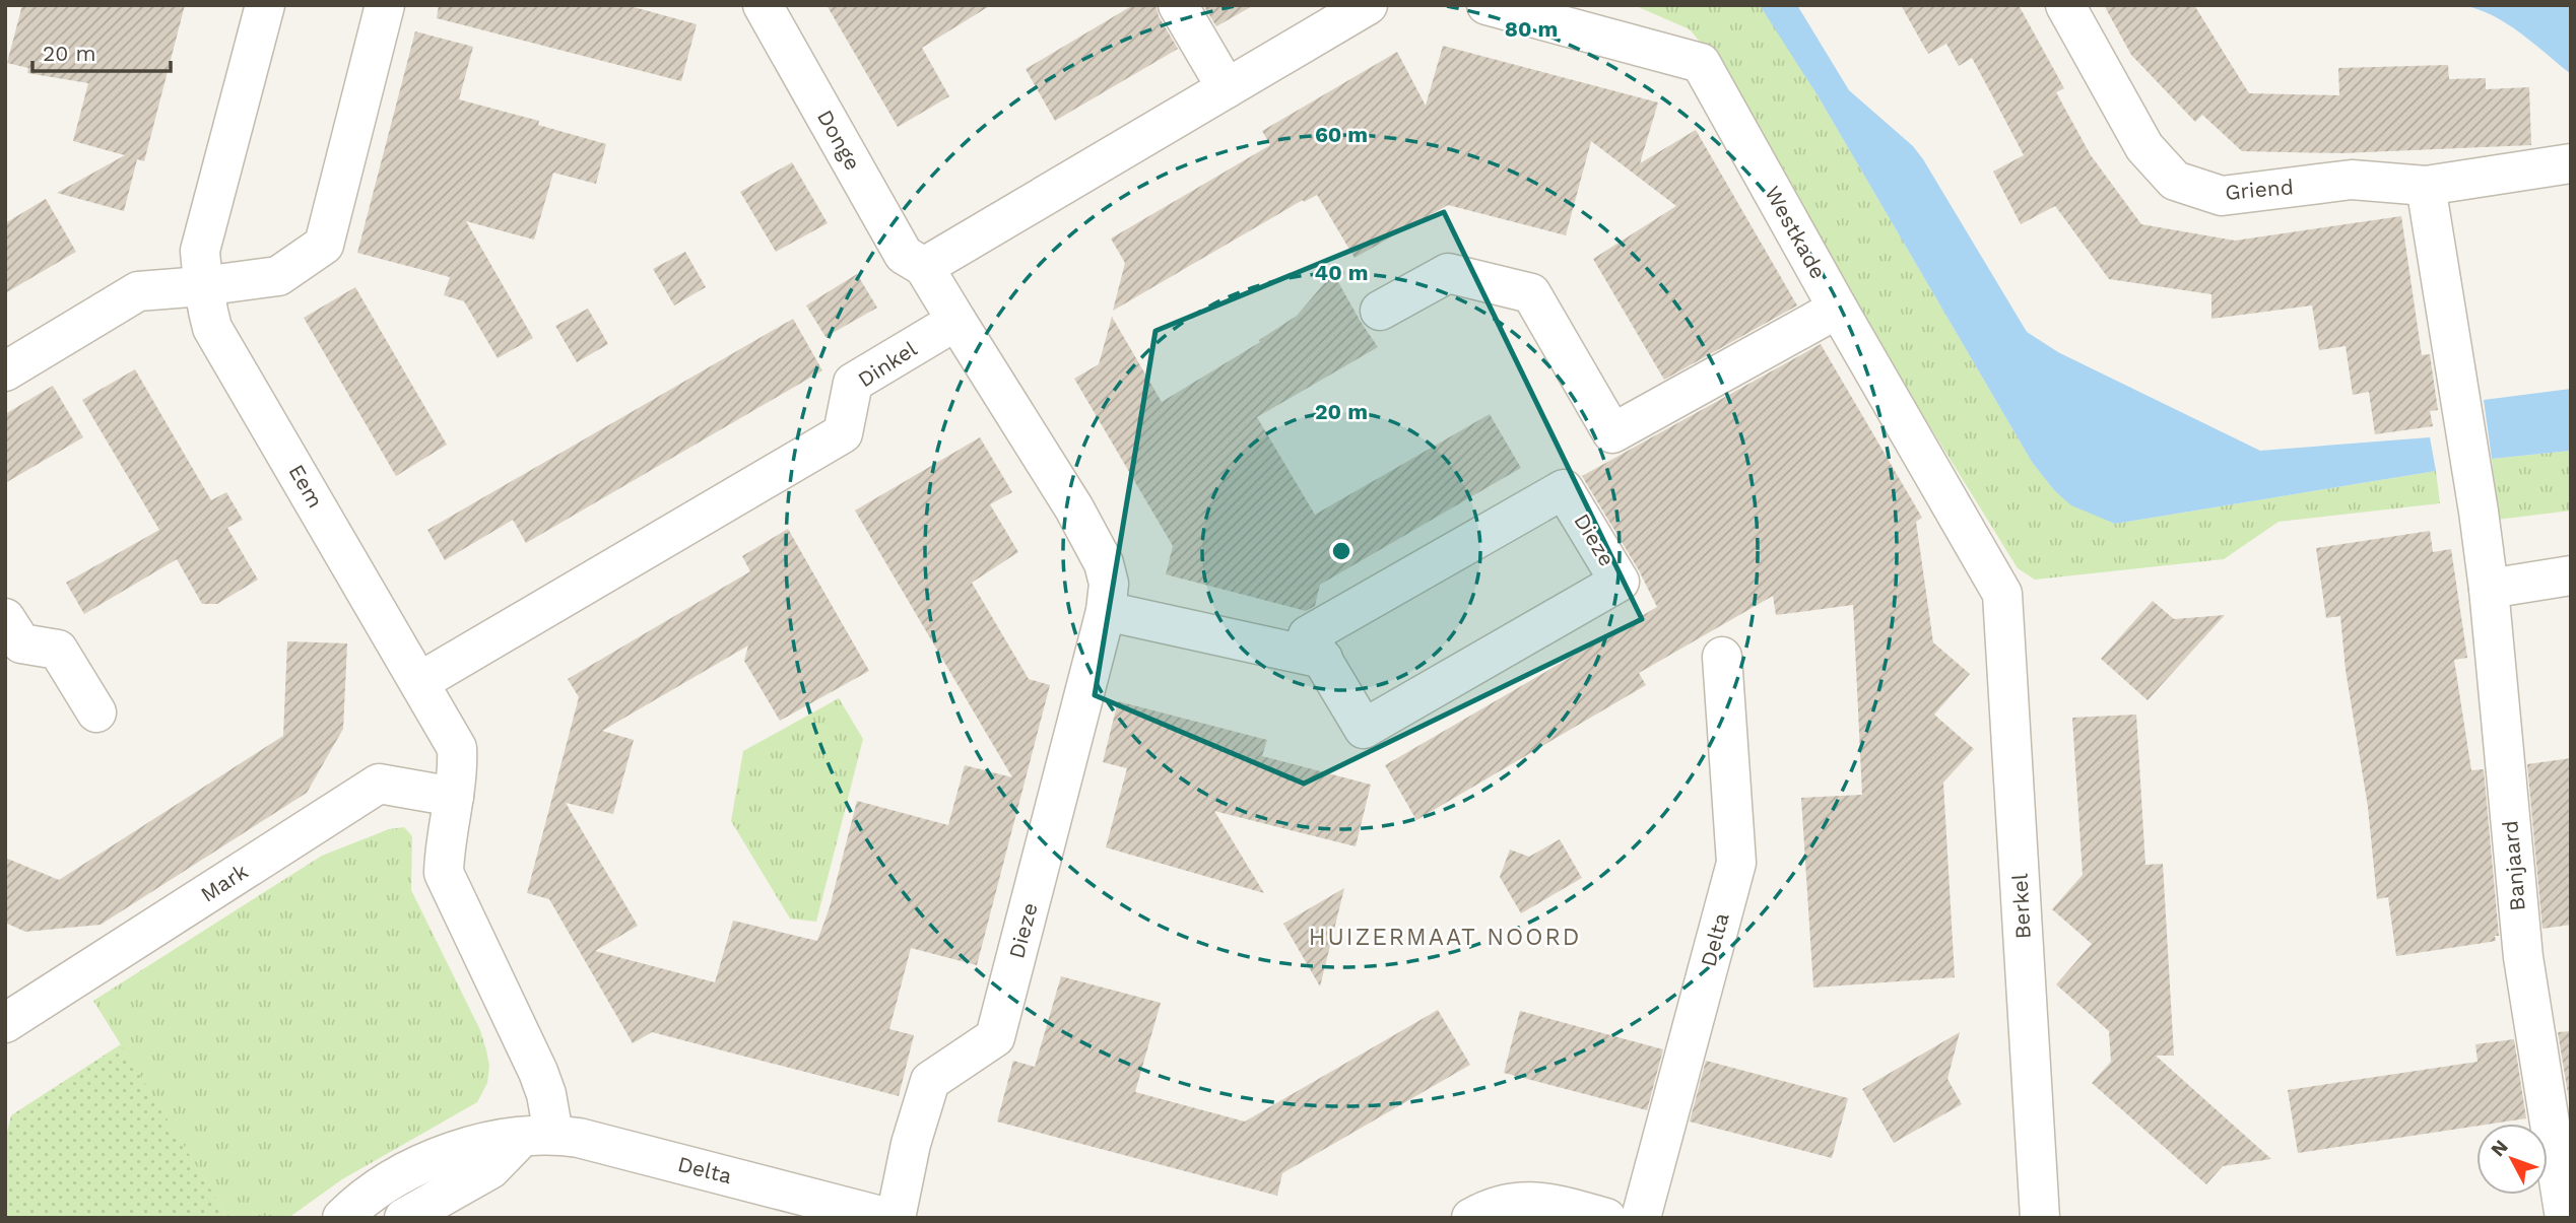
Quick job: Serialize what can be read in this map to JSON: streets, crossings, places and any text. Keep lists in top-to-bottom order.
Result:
{
  "streets": {
    "street": [
      "Donge",
      "Griend",
      "Westkade",
      "Dinkel",
      "Eem",
      "Dieze",
      "Banjaard",
      "Mark",
      "Berkel",
      "Delta"
    ]
  },
  "crossings": [
    ["Griend", "Banjaard"],
    ["Westkade", "Berkel"],
    ["Dinkel", "Eem"],
    ["Dinkel", "Dieze"]
  ],
  "districts": ["HUIZERMAAT NOORD"],
  "scale_bar": "20 m",
  "north": "top left",
  "rings": [
    "80 m",
    "60 m",
    "40 m",
    "20 m"
  ]
}
